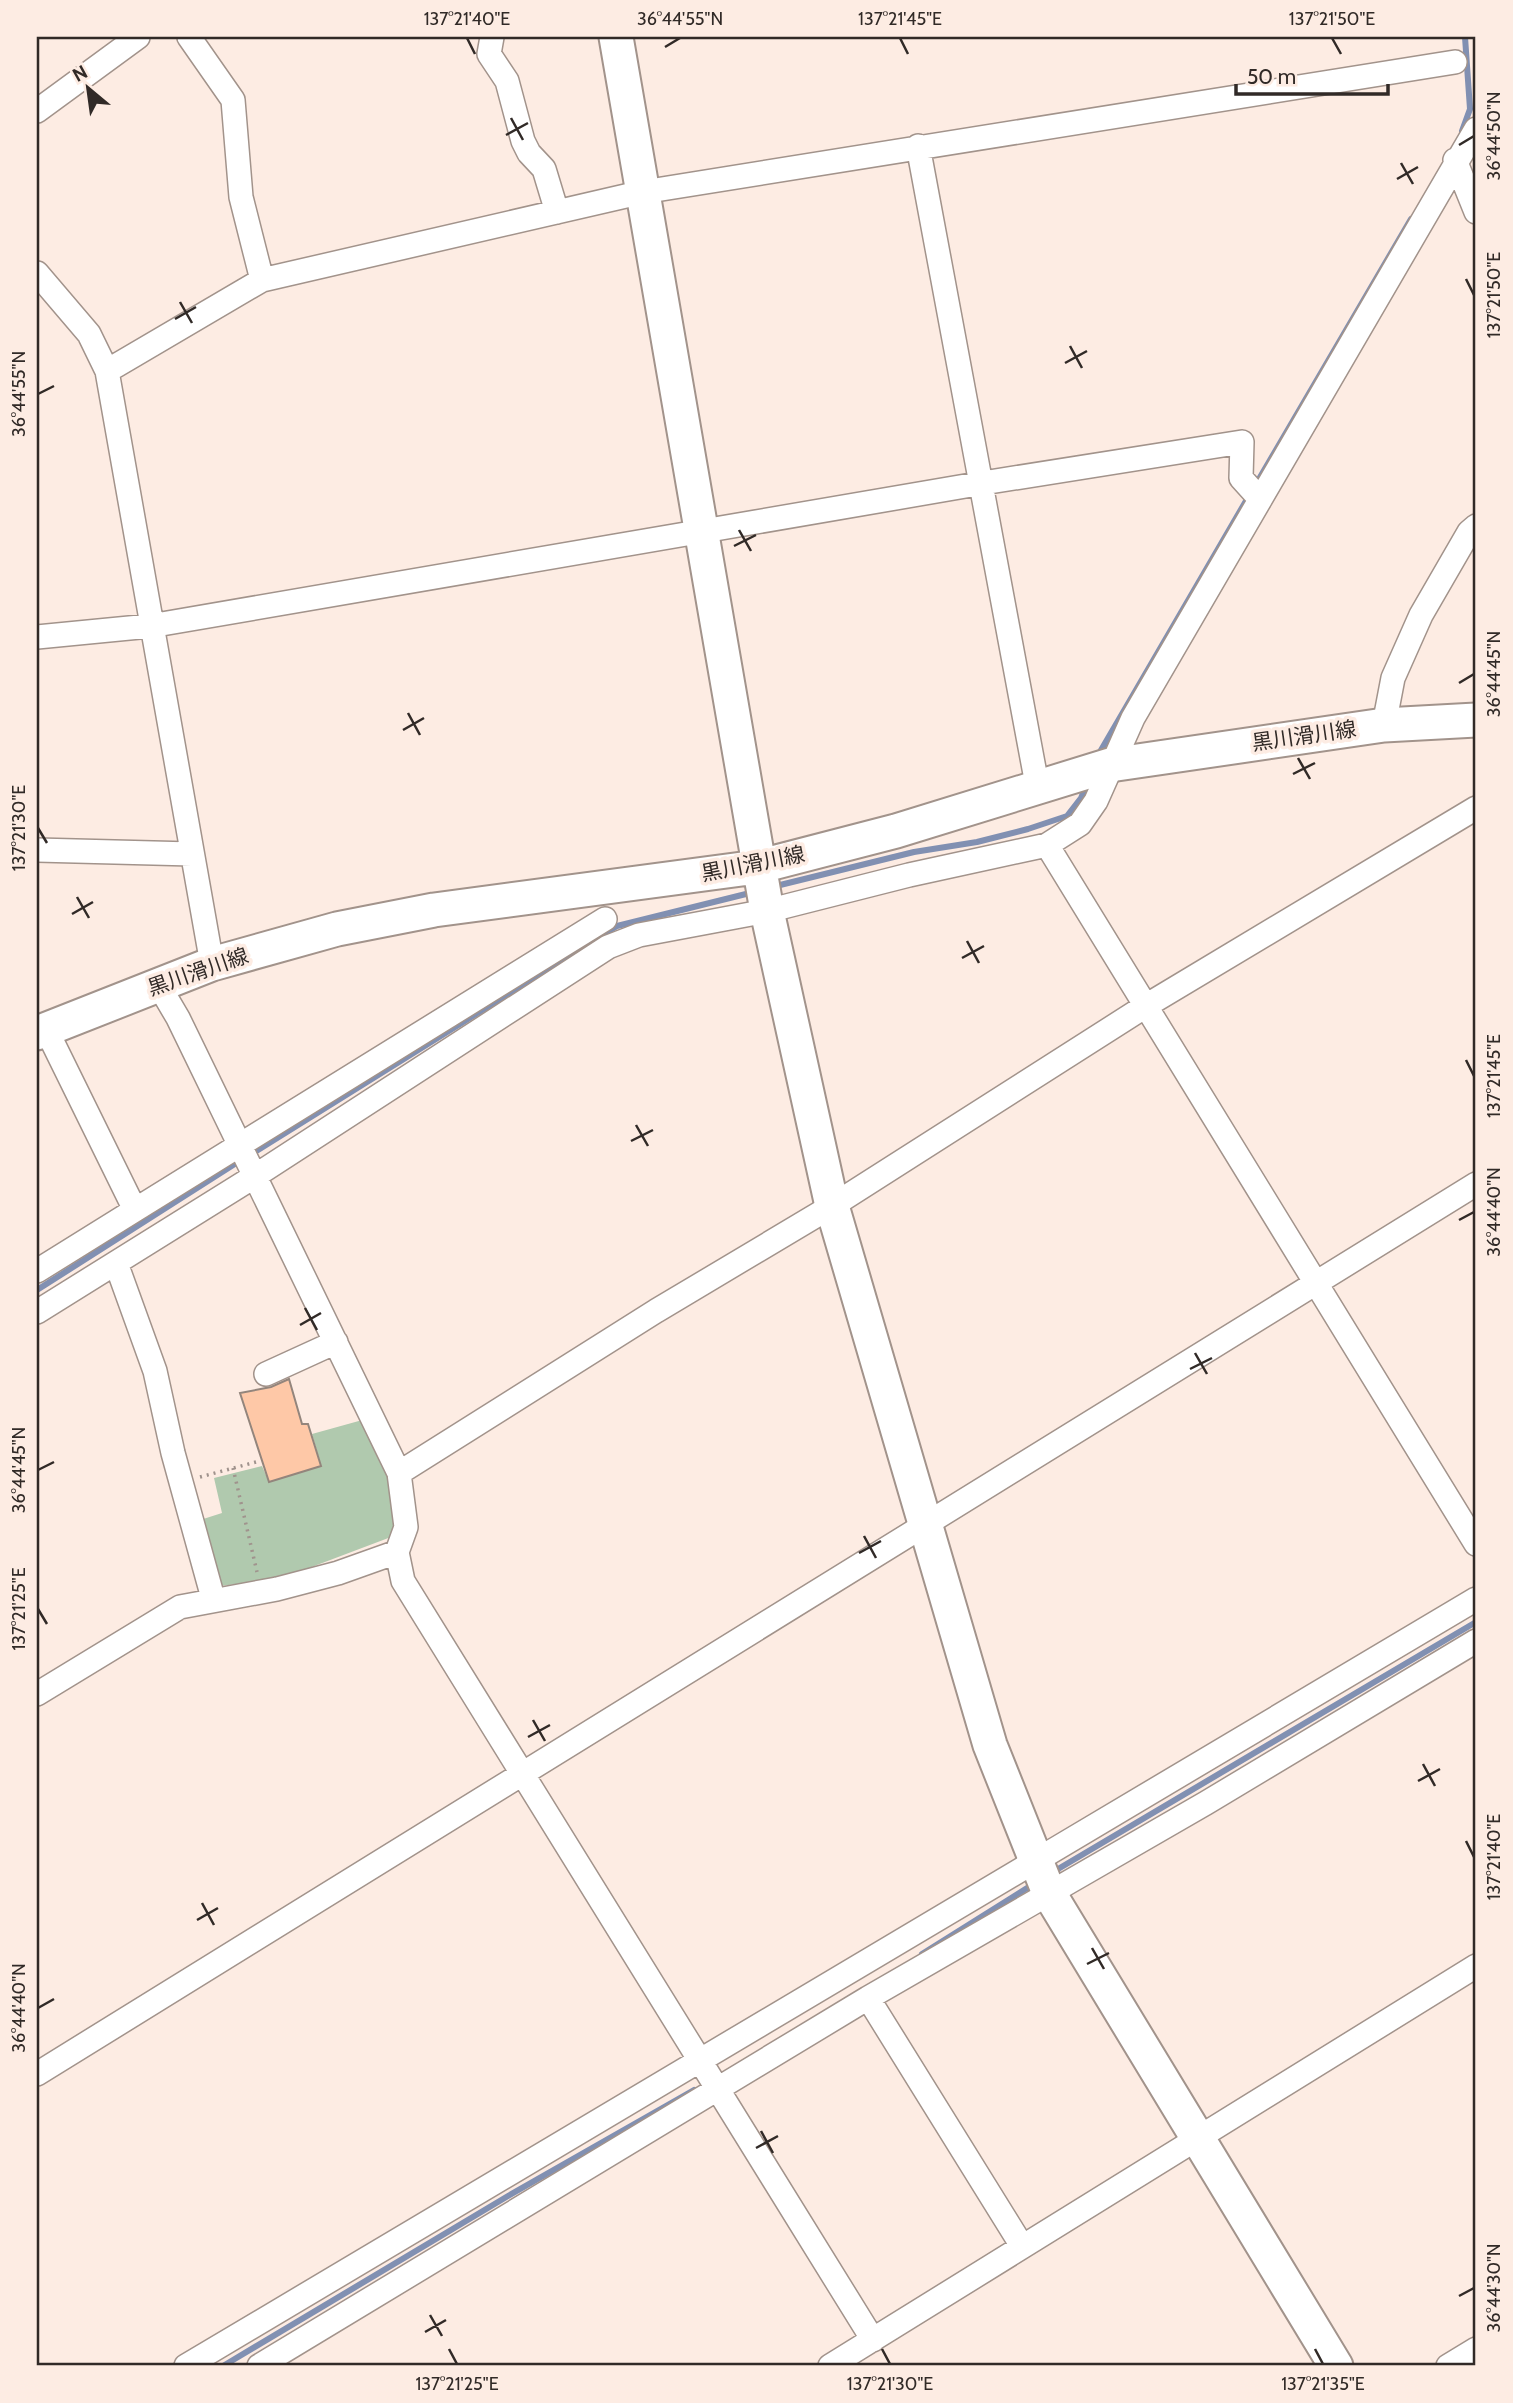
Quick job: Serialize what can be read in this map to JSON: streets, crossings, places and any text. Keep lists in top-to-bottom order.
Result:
{
  "streets": {
    "street": ["黒川滑川線"]
  },
  "scale_bar": "50 m",
  "north": "top left",
  "coordinates": [
    "137°21'40\"E",
    "36°44'55\"N",
    "137°21'45\"E",
    "137°21'50\"E",
    "36°44'50\"N",
    "36°44'45\"N",
    "137°21'30\"E",
    "36°44'40\"N",
    "137°21'25\"E",
    "36°44'30\"N",
    "137°21'35\"E"
  ]
}
